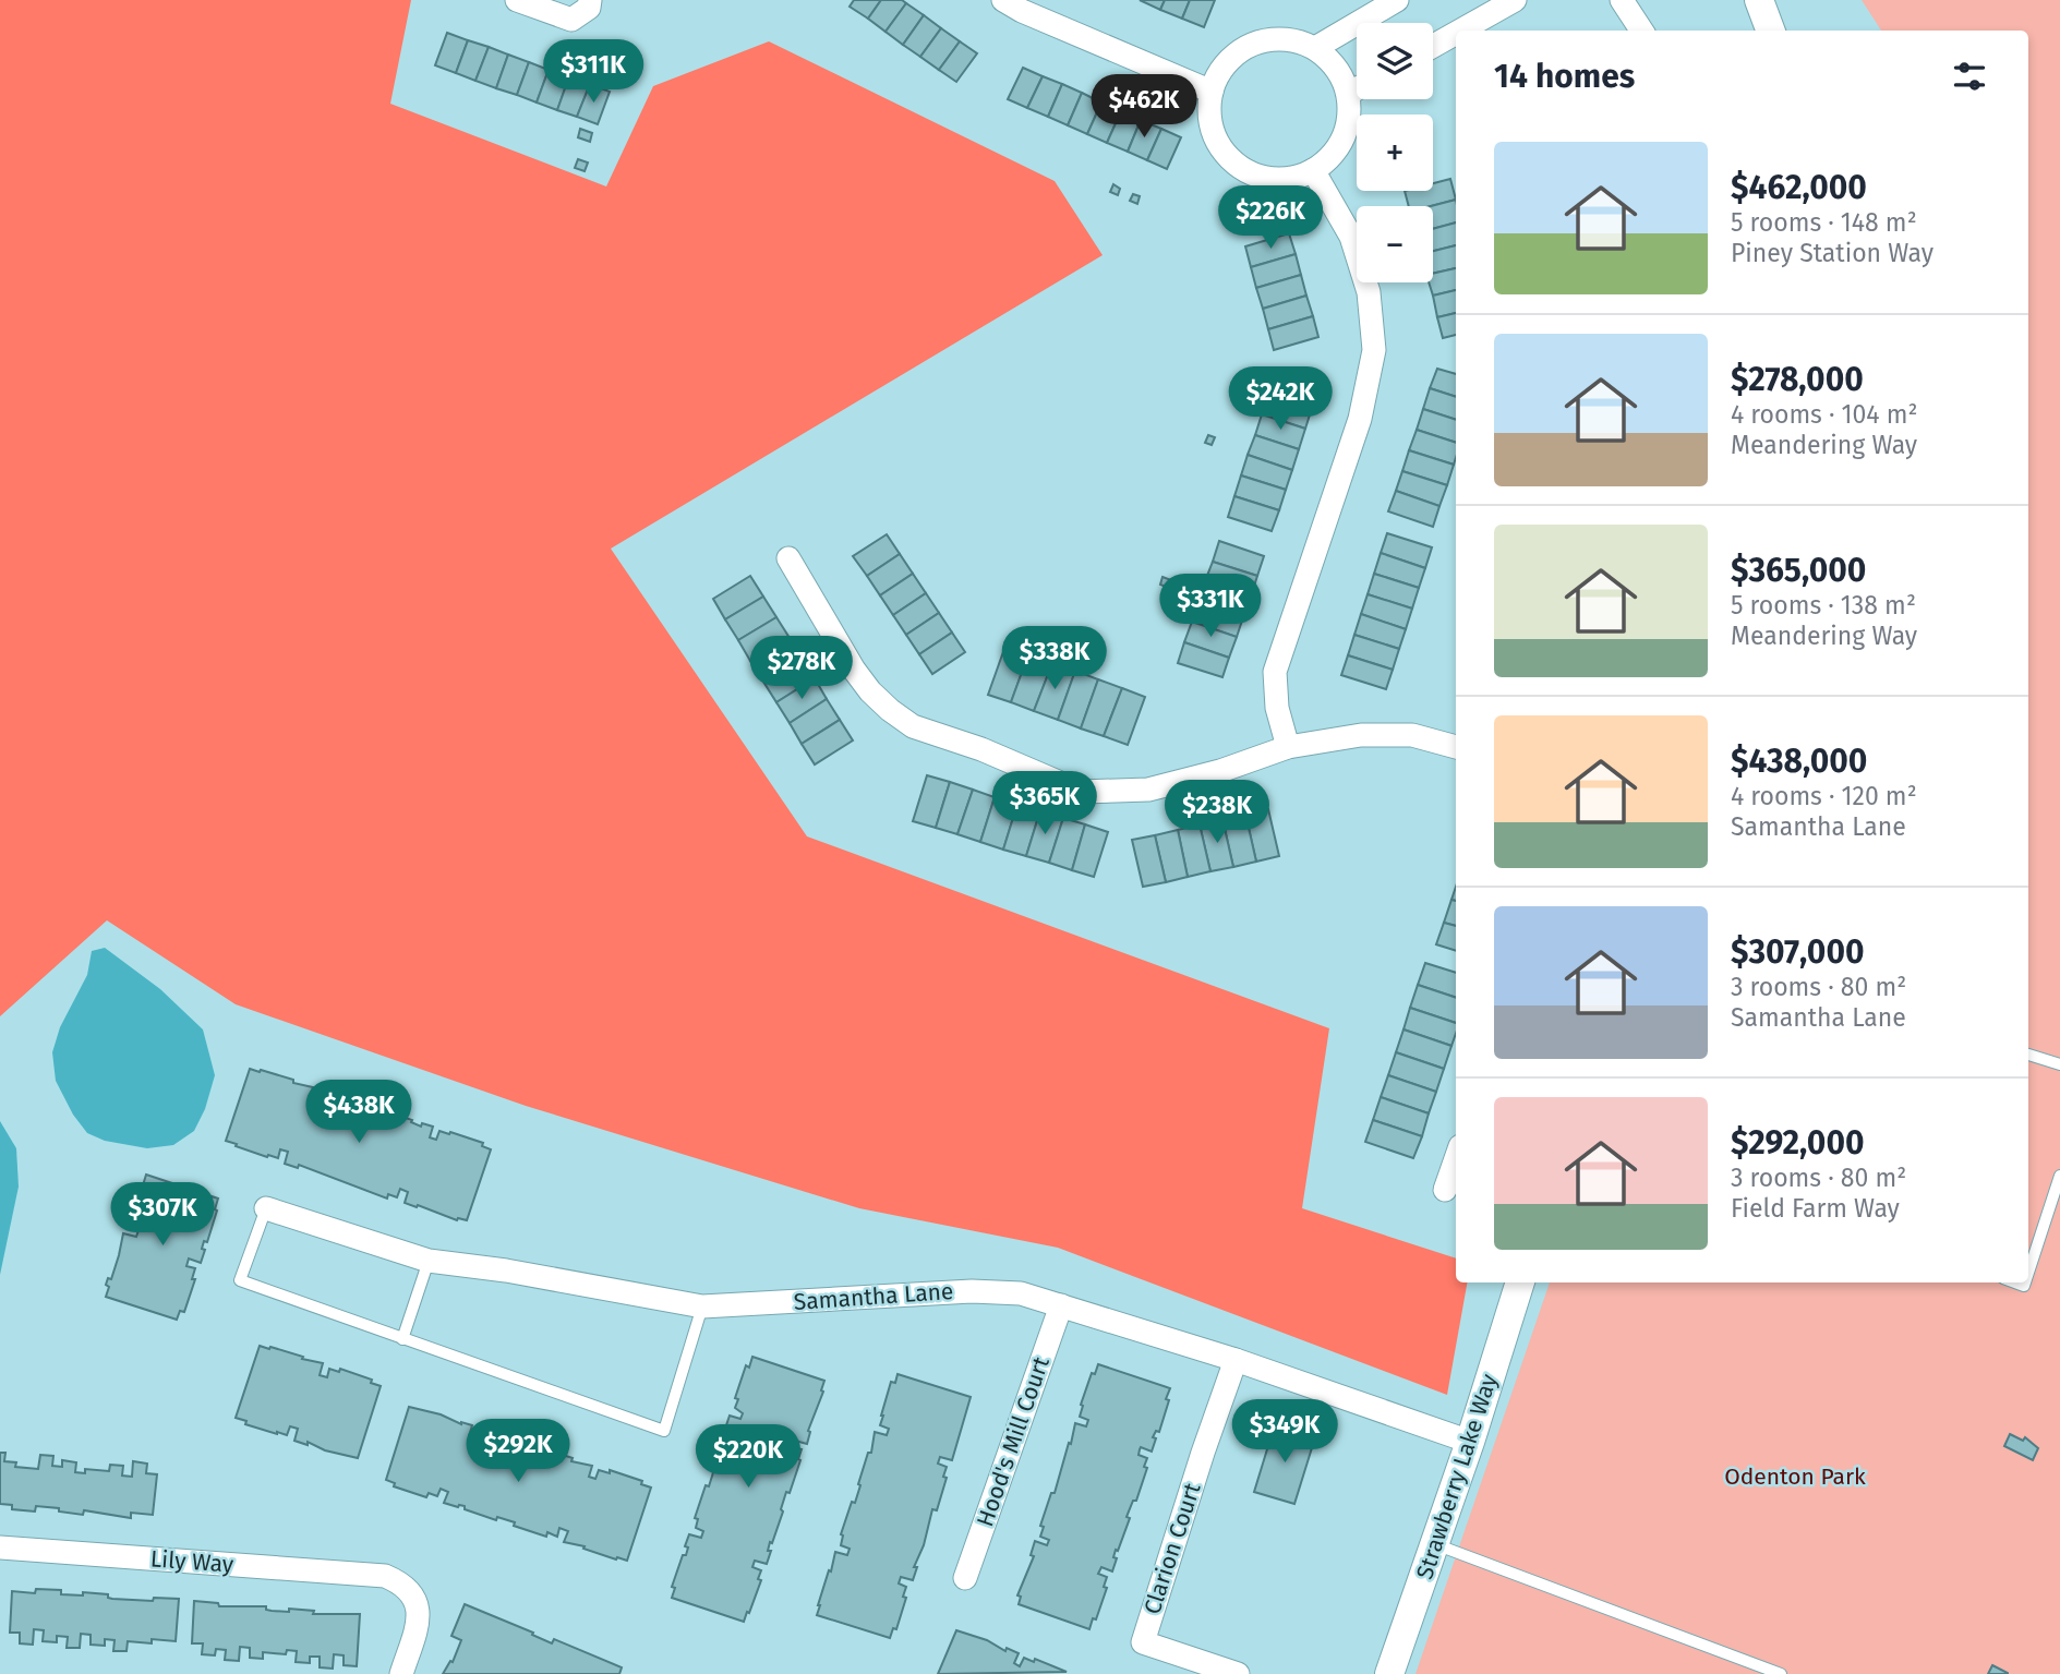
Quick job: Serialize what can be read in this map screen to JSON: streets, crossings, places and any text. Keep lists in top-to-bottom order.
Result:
{
  "streets": {
    "street": [
      "Samantha Lane",
      "Hood's Mill Court",
      "Strawberry Lake Way",
      "Clarion Court",
      "Lily Way"
    ]
  },
  "crossings": [
    ["Samantha Lane", "Hood's Mill Court"],
    ["Samantha Lane", "Strawberry Lake Way"],
    ["Samantha Lane", "Clarion Court"]
  ],
  "parks": ["Odenton Park"],
  "page": {
    "map_buttons": ["+", "−"],
    "heading": "14 homes",
    "price": [
      "$311K",
      "$462K",
      "$226K",
      "$242K",
      "$331K",
      "$338K",
      "$278K",
      "$365K",
      "$238K",
      "$438K",
      "$307K",
      "$349K",
      "$292K",
      "$220K"
    ],
    "list": [
      {
        "name": "$462,000",
        "note": "5 rooms · 148 m² · Piney Station Way"
      },
      {
        "name": "$278,000",
        "note": "4 rooms · 104 m² · Meandering Way"
      },
      {
        "name": "$365,000",
        "note": "5 rooms · 138 m² · Meandering Way"
      },
      {
        "name": "$438,000",
        "note": "4 rooms · 120 m² · Samantha Lane"
      },
      {
        "name": "$307,000",
        "note": "3 rooms · 80 m² · Samantha Lane"
      },
      {
        "name": "$292,000",
        "note": "3 rooms · 80 m² · Field Farm Way"
      }
    ]
  }
}
